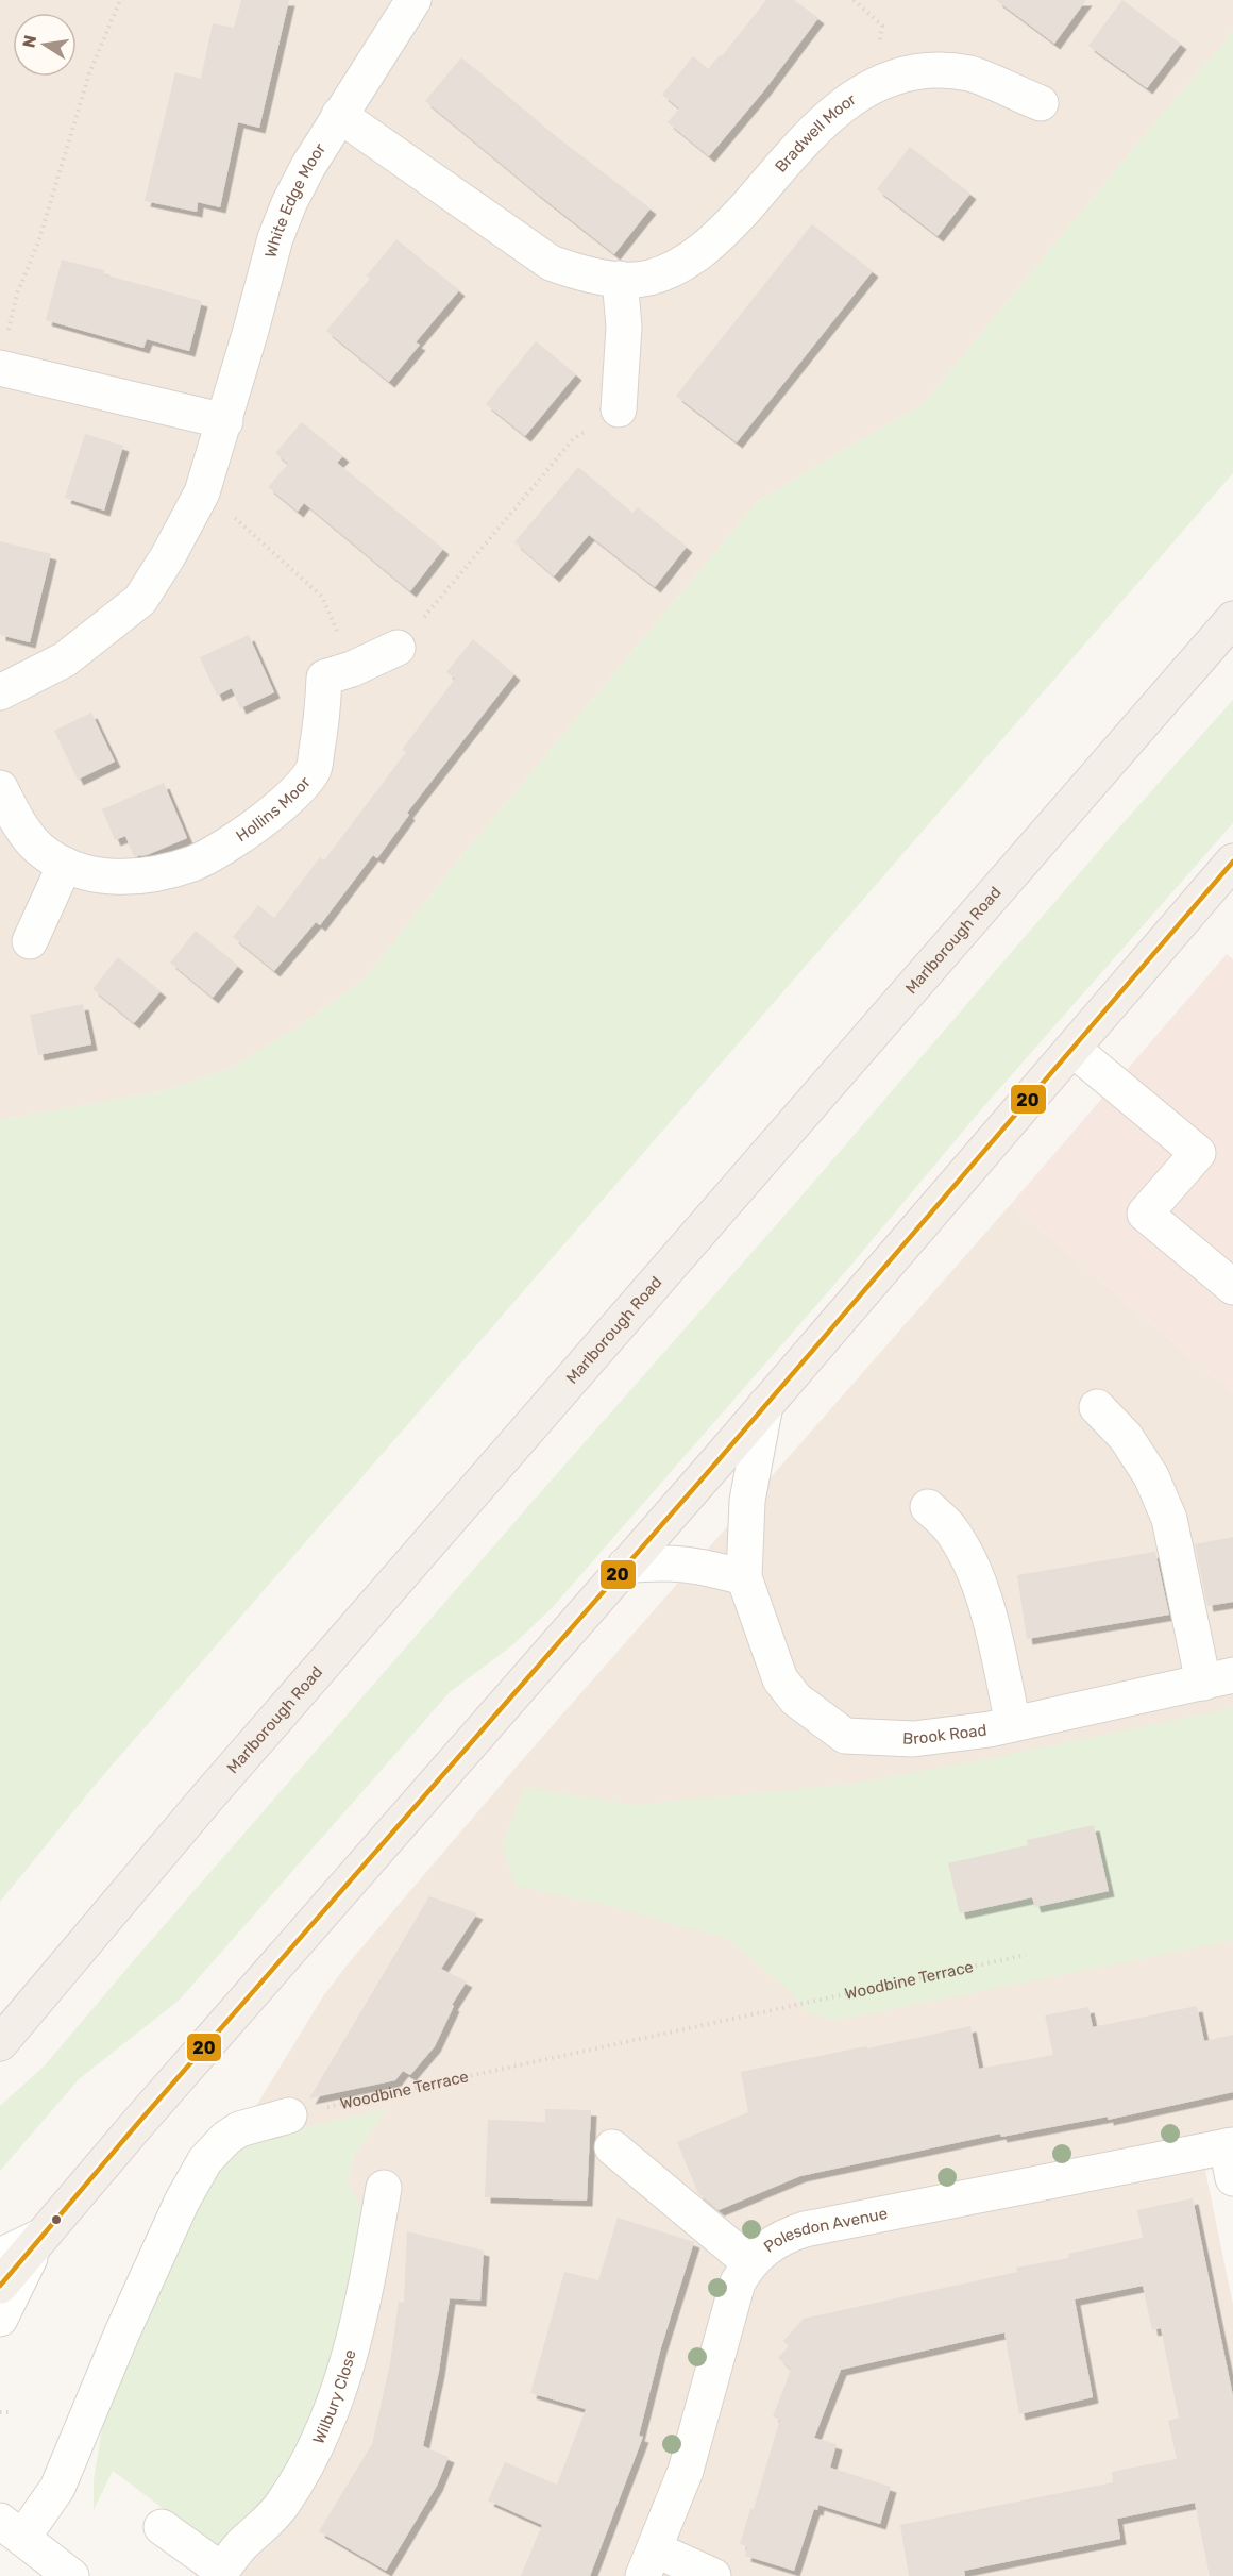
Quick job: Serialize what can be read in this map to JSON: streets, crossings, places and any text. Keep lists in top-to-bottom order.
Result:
{
  "streets": {
    "main road": ["Marlborough Road"],
    "street": [
      "Bradwell Moor",
      "White Edge Moor",
      "Hollins Moor",
      "Brook Road",
      "Polesdon Avenue",
      "Wilbury Close"
    ],
    "path": ["Woodbine Terrace"]
  },
  "crossings": [
    ["Bradwell Moor", "White Edge Moor"]
  ],
  "lines": ["transit line 20"],
  "north": "left"
}
